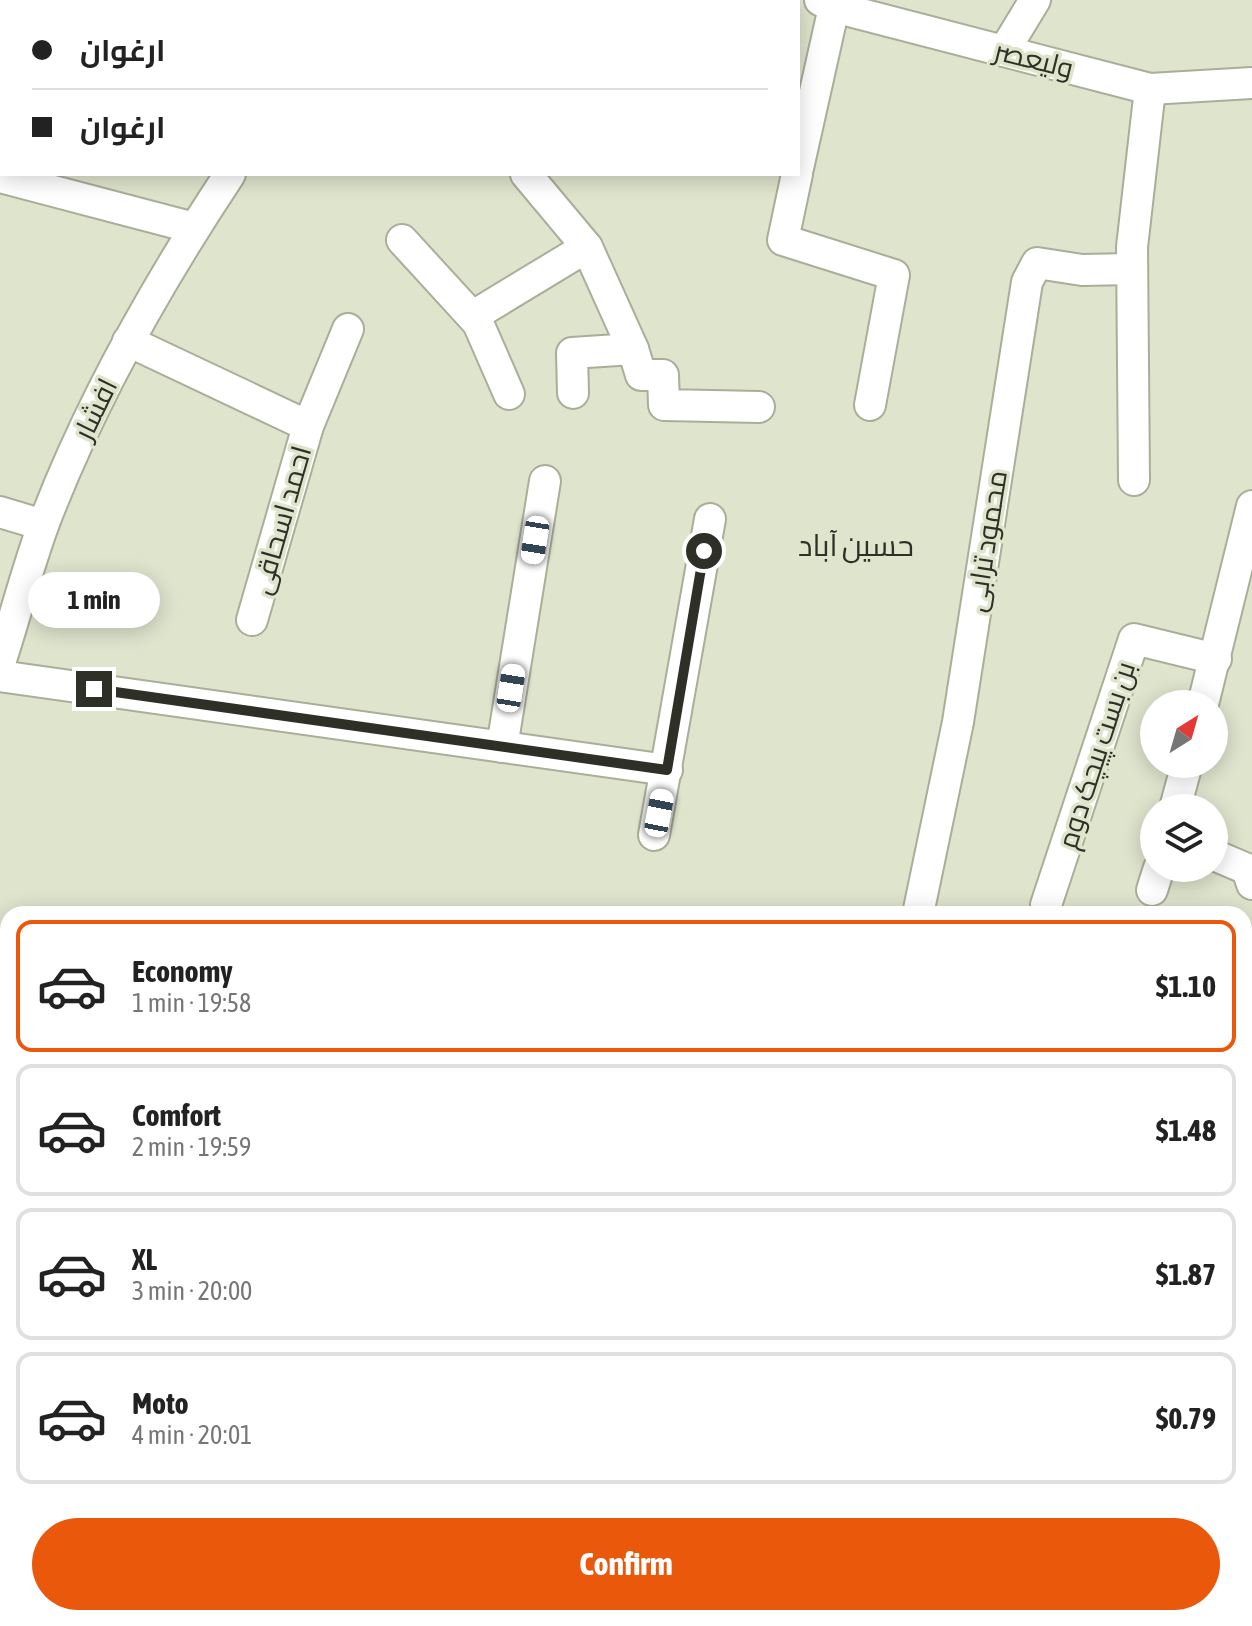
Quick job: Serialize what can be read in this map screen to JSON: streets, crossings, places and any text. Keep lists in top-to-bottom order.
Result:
{
  "streets": {
    "street": [
      "ولیعصر",
      "افشار",
      "احمد اسحاقی",
      "محمود ترابی",
      "بن بست پیچک دوم"
    ]
  },
  "crossings": [
    ["افشار", "احمد اسحاقی"]
  ],
  "districts": ["حسین آباد"],
  "north": "top right",
  "page": {
    "banner": ["ارغوان", "ارغوان"],
    "bubble": "1 min",
    "list": [
      {
        "name": "Economy",
        "note": "1 min · 19:58",
        "value": "$1.10"
      },
      {
        "name": "Comfort",
        "note": "2 min · 19:59",
        "value": "$1.48"
      },
      {
        "name": "XL",
        "note": "3 min · 20:00",
        "value": "$1.87"
      },
      {
        "name": "Moto",
        "note": "4 min · 20:01",
        "value": "$0.79"
      }
    ],
    "buttons": "Confirm"
  }
}
